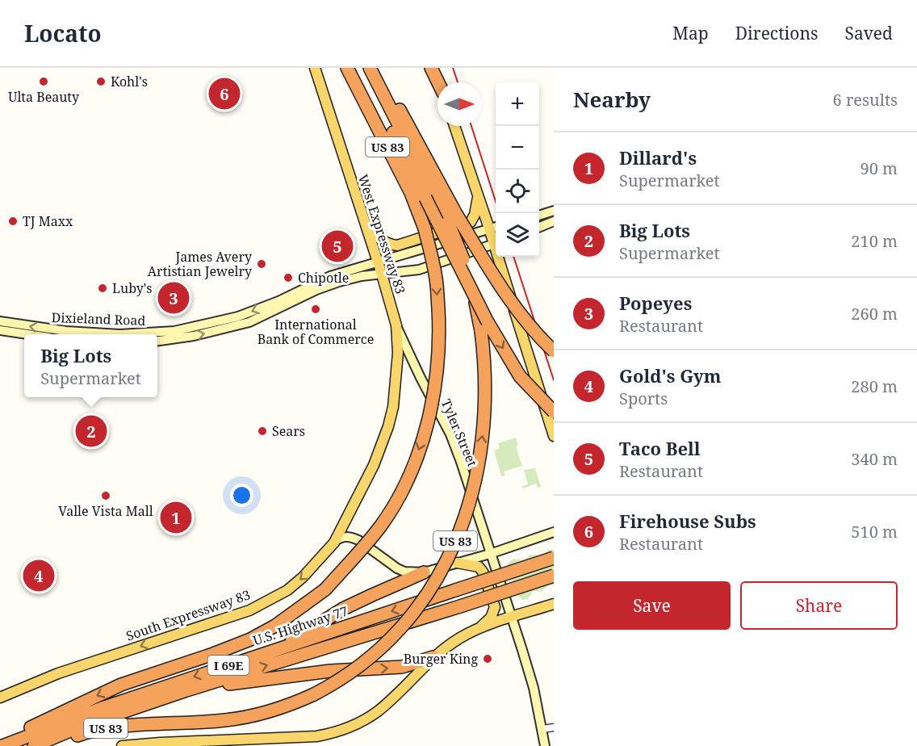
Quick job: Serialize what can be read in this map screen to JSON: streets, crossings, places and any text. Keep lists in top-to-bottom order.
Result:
{
  "streets": {
    "highway": ["US 83", "U.S. Highway 77", "I 69E"],
    "main road": [
      "West Expressway 83",
      "Dixieland Road",
      "Tyler Street",
      "South Expressway 83"
    ]
  },
  "crossings": [
    ["US 83", "U.S. Highway 77"],
    ["West Expressway 83", "Dixieland Road"],
    ["West Expressway 83", "Tyler Street"],
    ["West Expressway 83", "South Expressway 83"]
  ],
  "one_way": ["South Expressway 83"],
  "places": [
    "Ulta Beauty",
    "Kohl's",
    "TJ Maxx",
    "James Avery Artistian Jewelry",
    "Chipotle",
    "Luby's",
    "International Bank of Commerce",
    "Sears",
    "Valle Vista Mall",
    "Burger King"
  ],
  "north": "right",
  "page": {
    "header": "Locato",
    "nav": ["Map", "Directions", "Saved"],
    "heading": ["Nearby", "6 results"],
    "pins": [
      "6",
      "5",
      "3",
      "2",
      "1",
      "4"
    ],
    "map_buttons": ["+", "−"],
    "list": [
      {
        "mark": "1",
        "name": "Dillard's",
        "note": "Supermarket",
        "value": "90 m"
      },
      {
        "mark": "2",
        "name": "Big Lots",
        "note": "Supermarket",
        "value": "210 m"
      },
      {
        "mark": "3",
        "name": "Popeyes",
        "note": "Restaurant",
        "value": "260 m"
      },
      {
        "mark": "4",
        "name": "Gold's Gym",
        "note": "Sports",
        "value": "280 m"
      },
      {
        "mark": "5",
        "name": "Taco Bell",
        "note": "Restaurant",
        "value": "340 m"
      },
      {
        "mark": "6",
        "name": "Firehouse Subs",
        "note": "Restaurant",
        "value": "510 m"
      }
    ],
    "popup": ["Big Lots", "Supermarket"],
    "buttons": ["Save", "Share"]
  }
}
